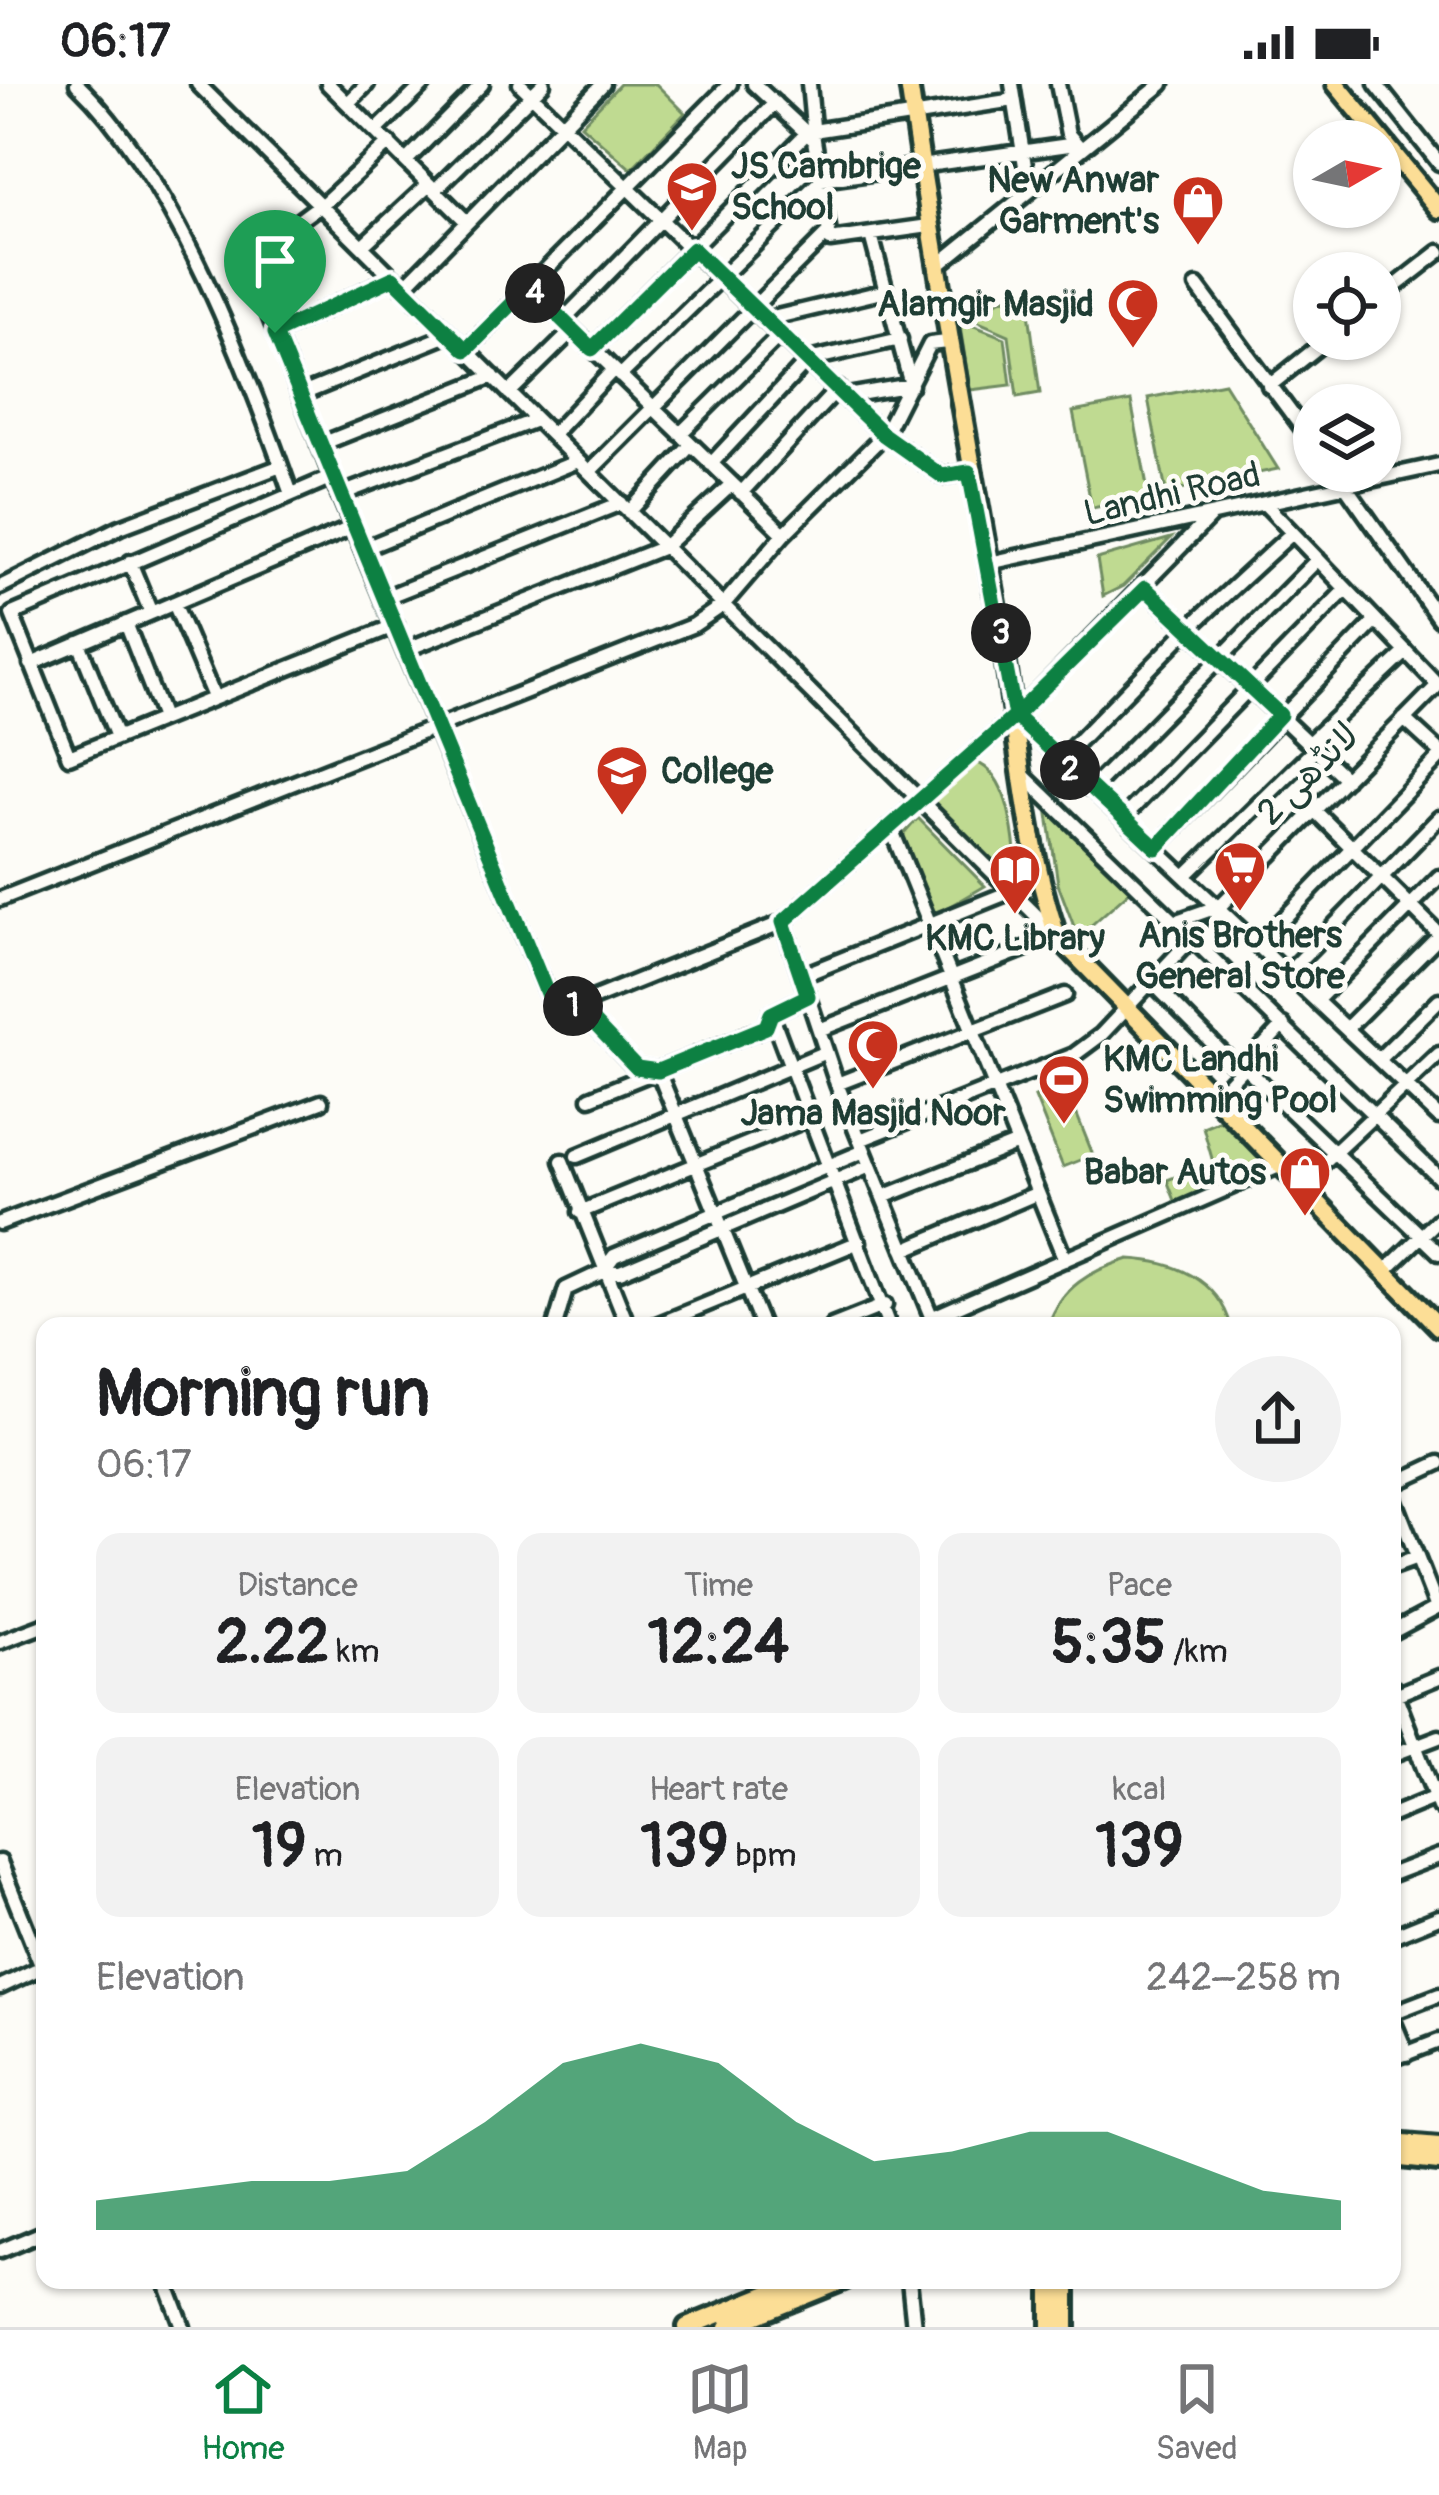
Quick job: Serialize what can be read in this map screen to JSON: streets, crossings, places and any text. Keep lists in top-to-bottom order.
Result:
{
  "streets": {
    "street": ["Landhi Road", "لانڈھی 2"]
  },
  "places": {
    "school or university": ["JS Cambrige School", "College"],
    "shop": ["New Anwar Garment's", "Babar Autos"],
    "mosque": ["Alamgir Masjid", "Jama Masjid Noor"],
    "supermarket": ["Anis Brothers General Store"],
    "library": ["KMC Library"],
    "sports": ["KMC Landhi Swimming Pool"]
  },
  "north": "right",
  "page": {
    "status": "06:17",
    "pins": [
      "4",
      "3",
      "2",
      "1"
    ],
    "heading": ["Morning run", "06:17"],
    "stats": [
      ["Distance", "2.22 km"],
      ["Time", "12:24"],
      ["Pace", "5:35 /km"],
      ["Elevation", "19 m"],
      ["Heart rate", "139 bpm"],
      ["kcal", "139"]
    ],
    "chart": ["Elevation", "242–258 m"],
    "tabs": ["Home", "Map", "Saved"]
  }
}
